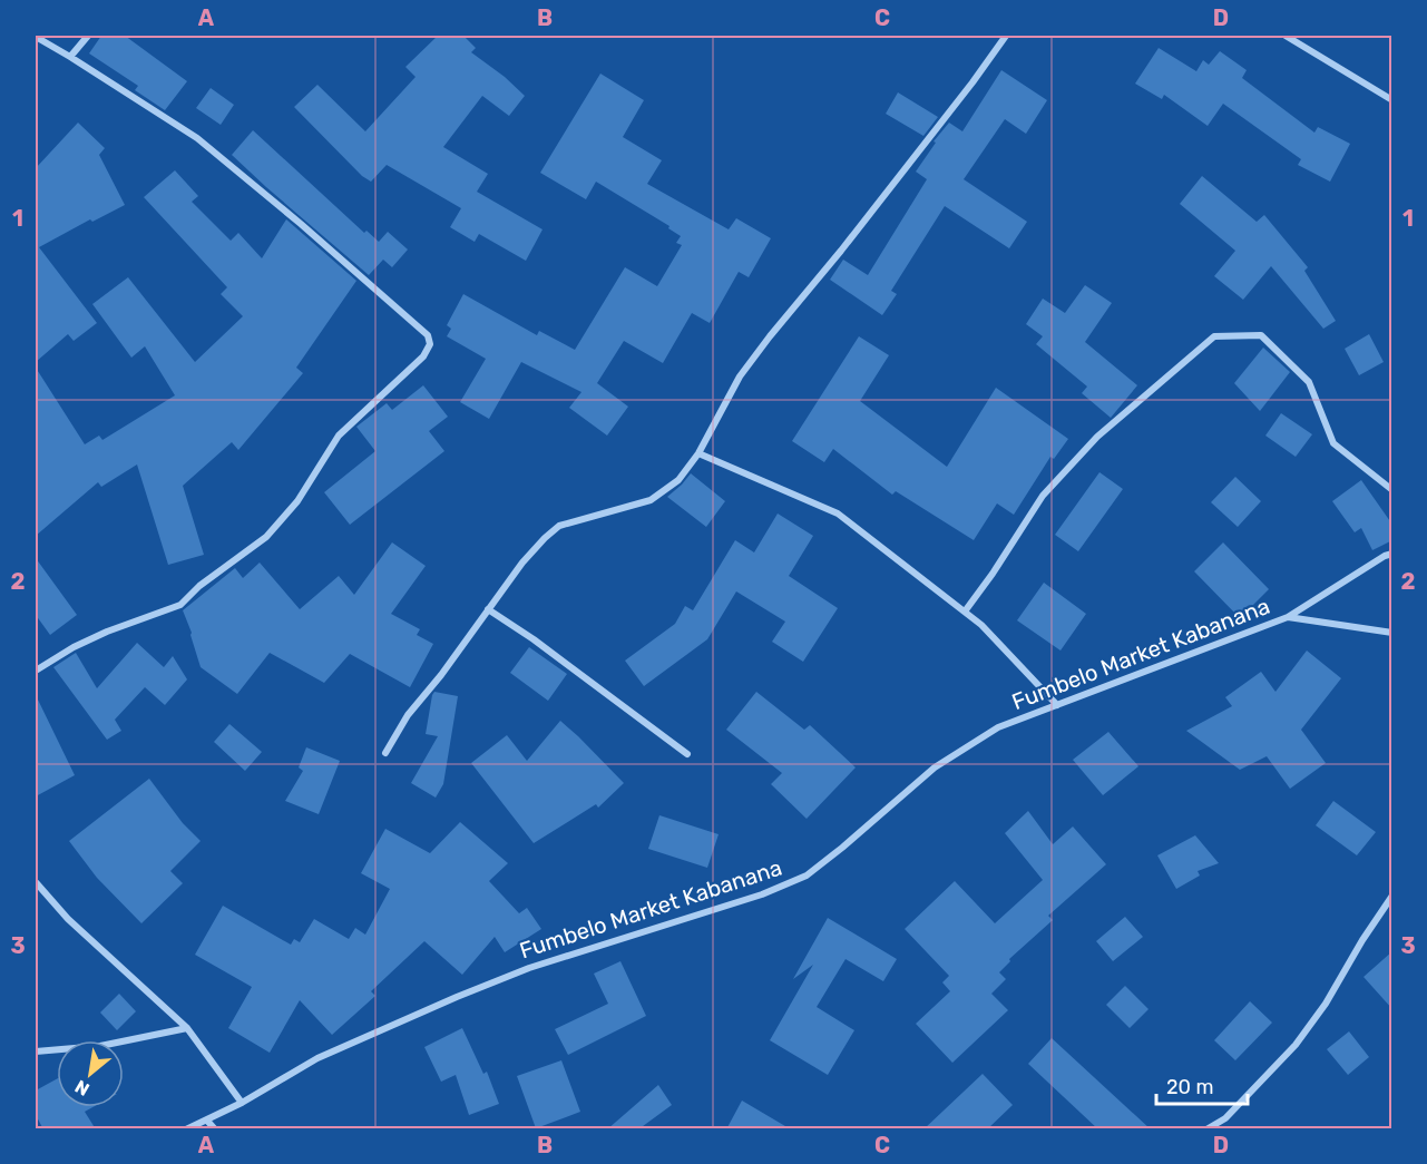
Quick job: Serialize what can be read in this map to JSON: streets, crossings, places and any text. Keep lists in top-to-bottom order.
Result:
{
  "streets": {
    "street": ["Fumbelo Market Kabanana"]
  },
  "scale_bar": "20 m",
  "north": "bottom left",
  "grid": {
    "columns": [
      "A",
      "B",
      "C",
      "D"
    ],
    "rows": ["1", "2", "3"]
  }
}
